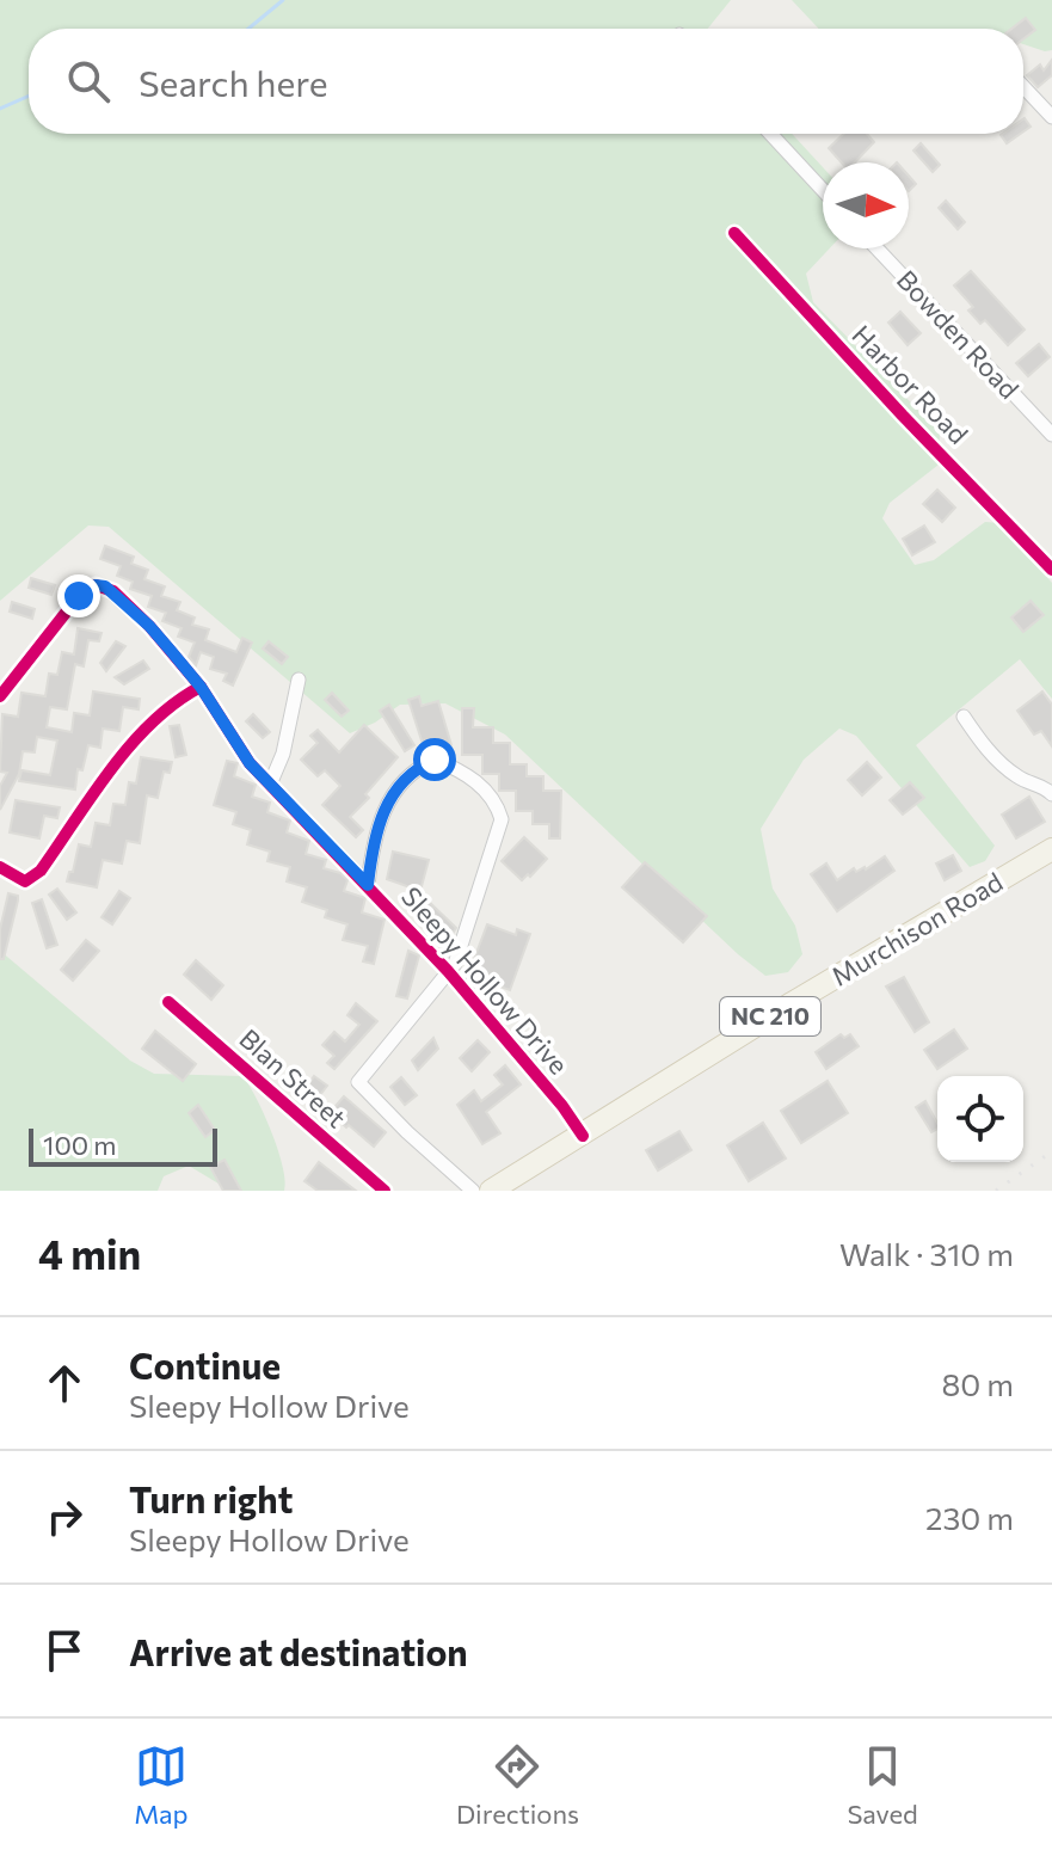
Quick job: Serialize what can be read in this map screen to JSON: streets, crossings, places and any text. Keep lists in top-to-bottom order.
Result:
{
  "streets": {
    "main road": ["Murchison Road", "NC 210"],
    "street": [
      "Bowden Road",
      "Harbor Road",
      "Sleepy Hollow Drive",
      "Blan Street"
    ]
  },
  "crossings": [
    ["Murchison Road", "Sleepy Hollow Drive"]
  ],
  "scale_bar": "100 m",
  "north": "right",
  "page": {
    "search": "Search here",
    "scale": "100 m",
    "heading": ["4 min", "Walk · 310 m"],
    "list": [
      ["Continue", "Sleepy Hollow Drive", "80 m"],
      ["Turn right", "Sleepy Hollow Drive", "230 m"],
      "Arrive at destination"
    ],
    "nav": ["Map", "Directions", "Saved"]
  }
}
